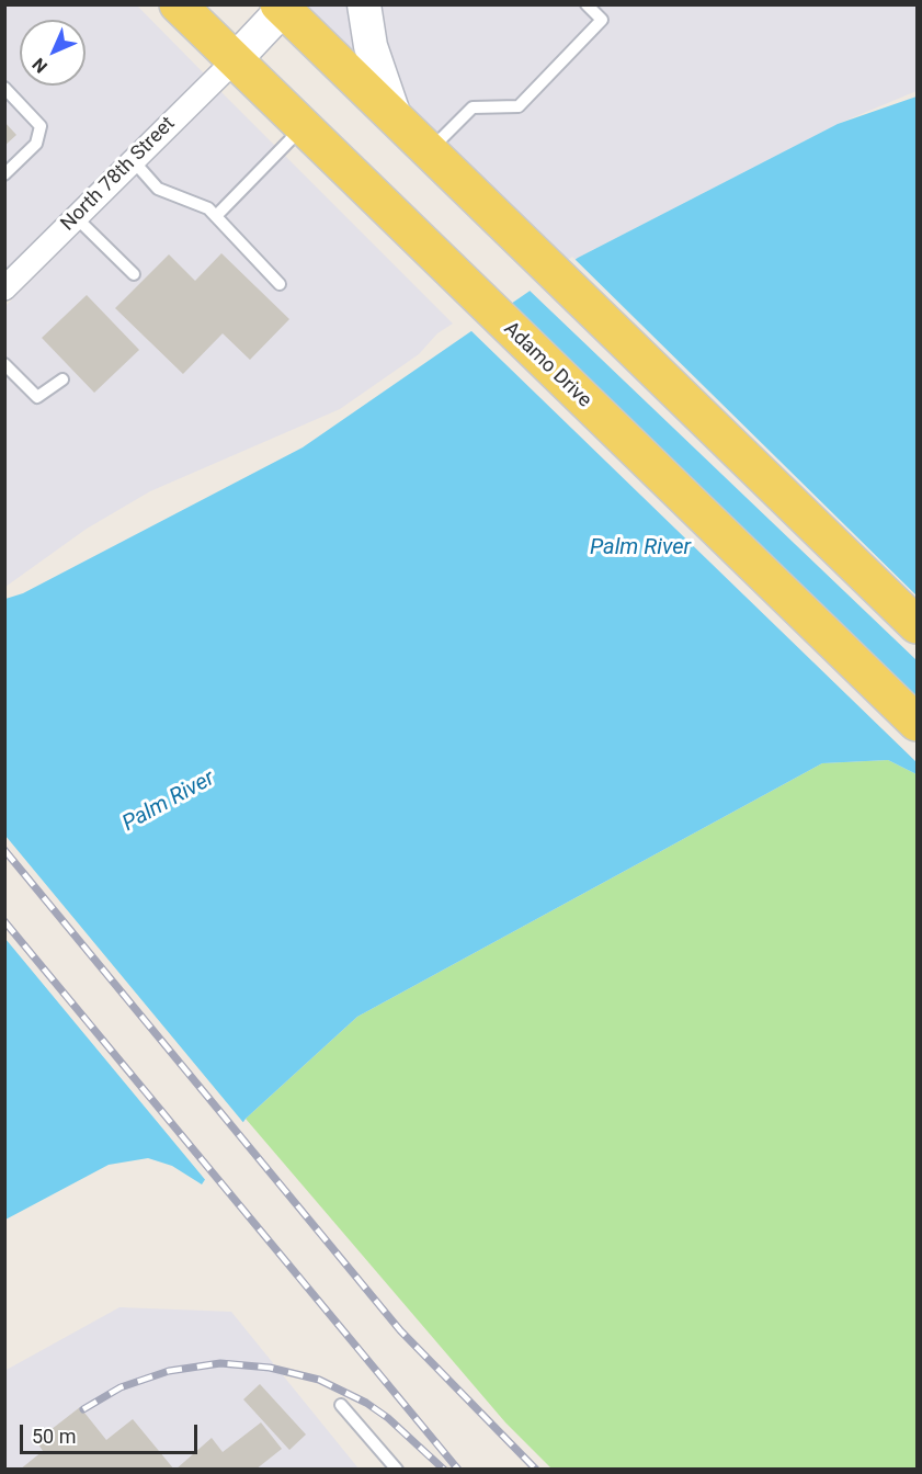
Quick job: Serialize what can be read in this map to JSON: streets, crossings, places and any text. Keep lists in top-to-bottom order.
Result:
{
  "streets": {
    "main road": ["Adamo Drive"],
    "street": ["North 78th Street"]
  },
  "crossings": [
    ["North 78th Street", "Adamo Drive"]
  ],
  "water": ["Palm River"],
  "scale_bar": "50 m",
  "north": "bottom left"
}
